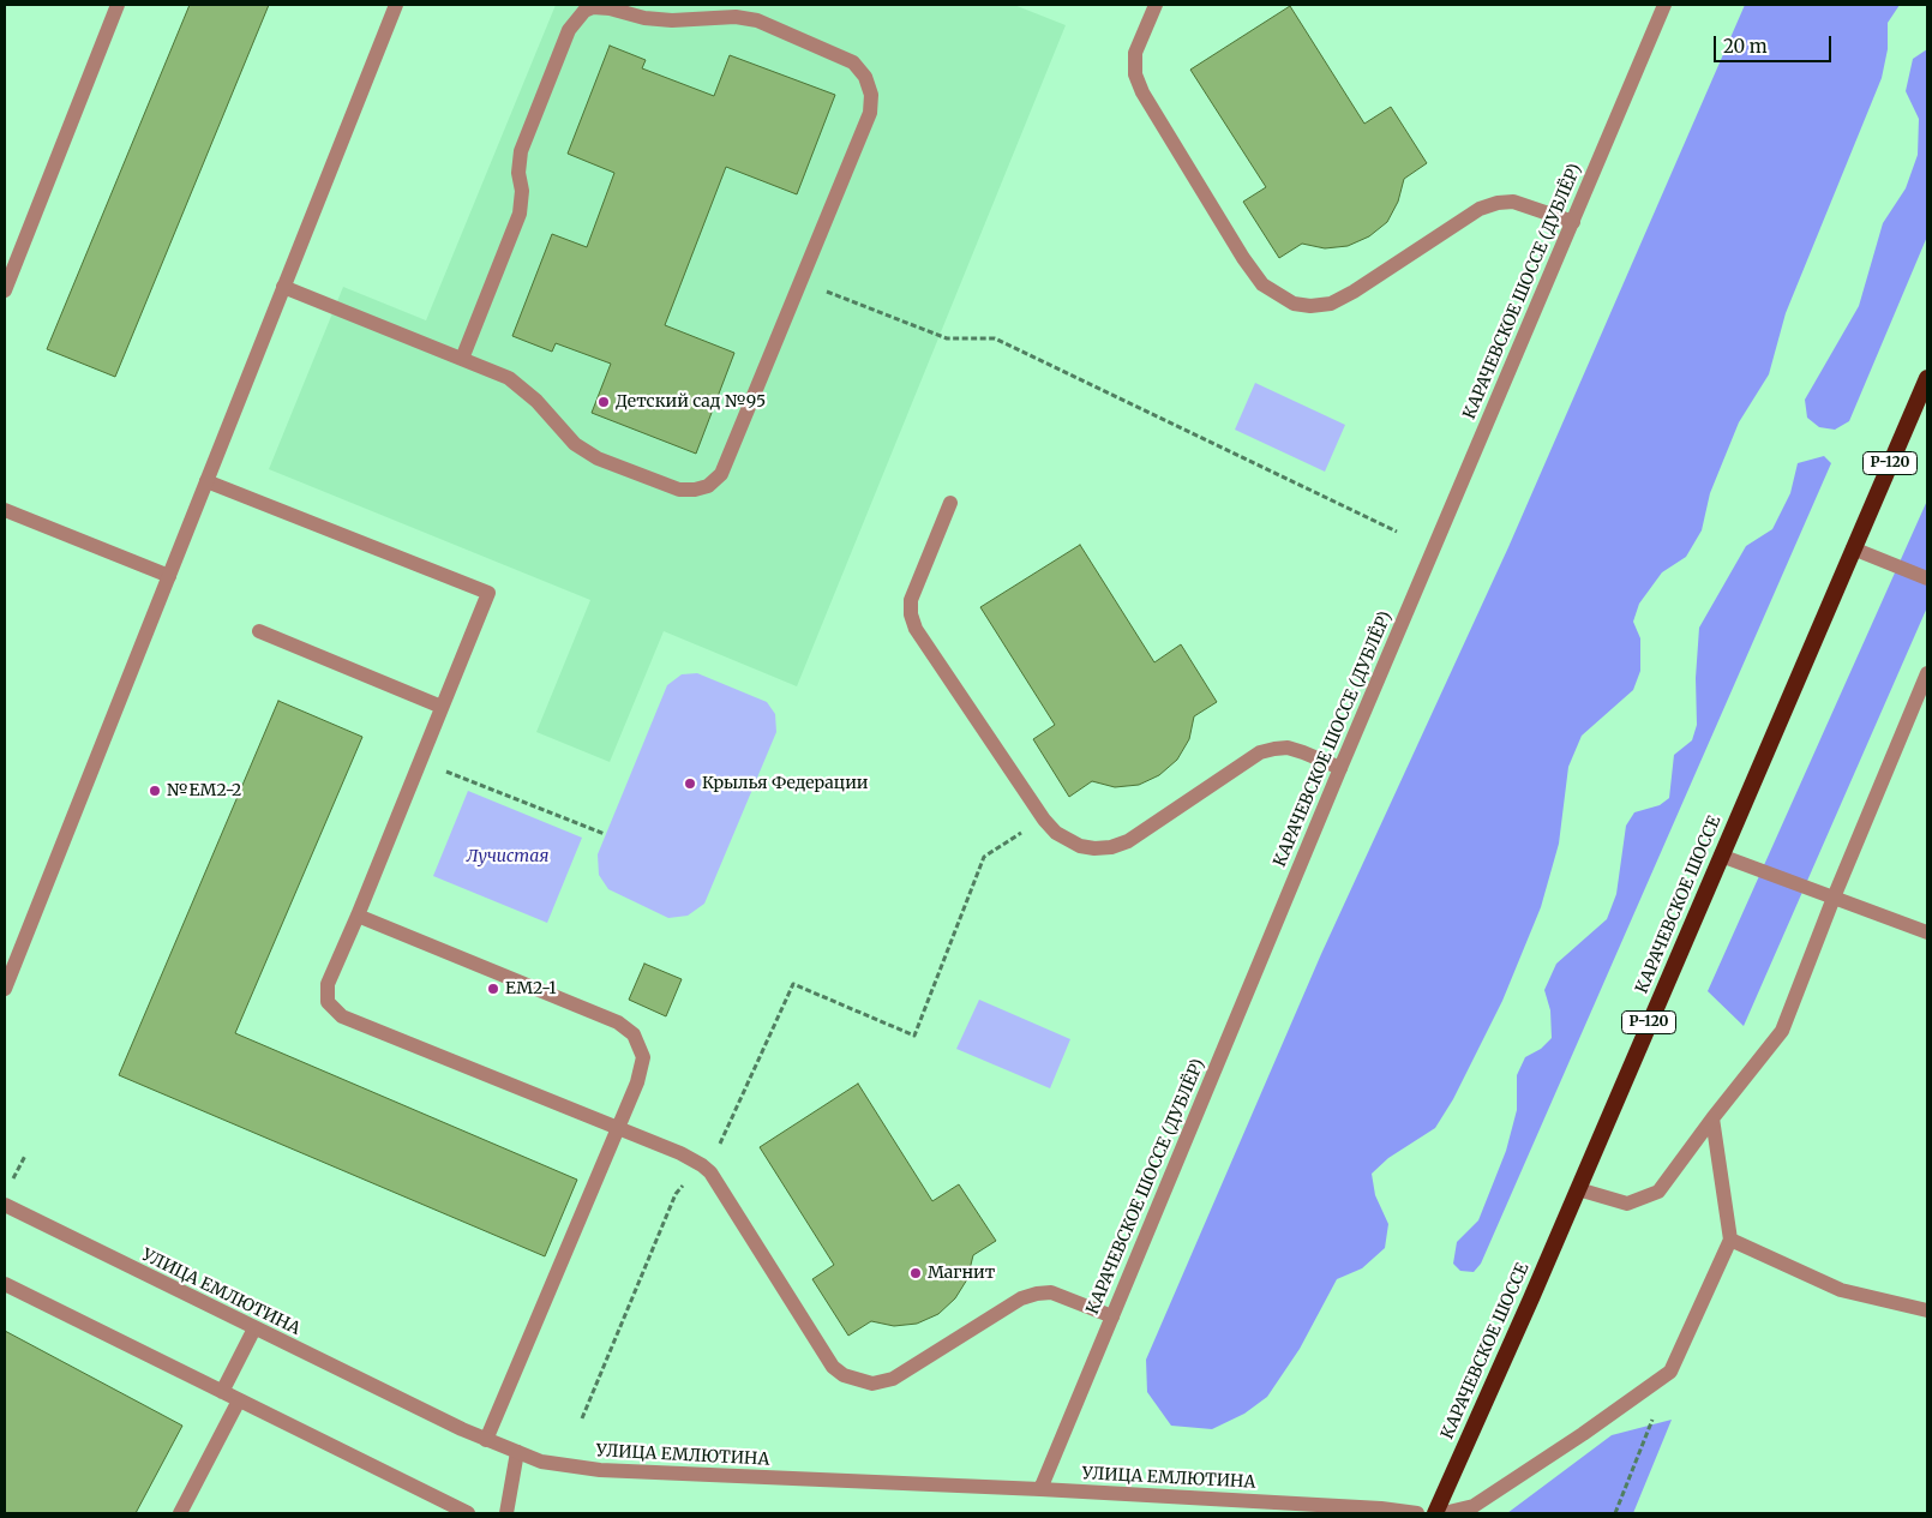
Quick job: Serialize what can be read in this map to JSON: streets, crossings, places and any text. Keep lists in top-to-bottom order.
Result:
{
  "streets": {
    "highway": ["Р-120", "КАРАЧЕВСКОЕ ШОССЕ"],
    "street": ["КАРАЧЕВСКОЕ ШОССЕ (ДУБЛЁР)", "УЛИЦА ЕМЛЮТИНА"]
  },
  "crossings": [
    ["КАРАЧЕВСКОЕ ШОССЕ (ДУБЛЁР)", "УЛИЦА ЕМЛЮТИНА"]
  ],
  "parks": ["Лучистая"],
  "places": [
    "Детский сад №95",
    "Крылья Федерации",
    "№ЕМ2-2",
    "ЕМ2-1",
    "Магнит"
  ],
  "scale_bar": "20 m"
}
